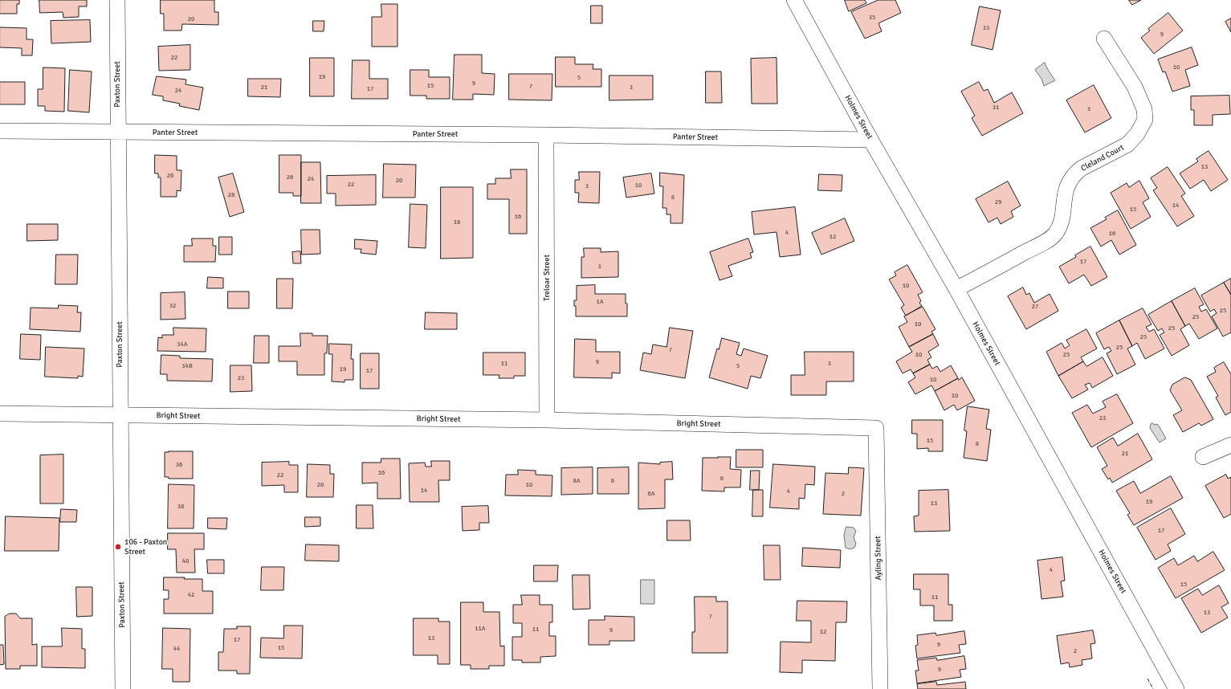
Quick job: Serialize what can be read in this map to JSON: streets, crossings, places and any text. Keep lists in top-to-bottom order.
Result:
{
  "streets": {
    "street": [
      "Paxton Street",
      "Holmes Street",
      "Panter Street",
      "Cleland Court",
      "Treloar Street",
      "Bright Street",
      "Ayling Street"
    ]
  },
  "crossings": [
    ["Paxton Street", "Panter Street"],
    ["Paxton Street", "Bright Street"],
    ["Holmes Street", "Panter Street"],
    ["Holmes Street", "Cleland Court"],
    ["Panter Street", "Treloar Street"],
    ["Treloar Street", "Bright Street"],
    ["Bright Street", "Ayling Street"]
  ],
  "places": ["106 - Paxton Street"],
  "house_numbers": [
    "35",
    "20",
    "33",
    "9",
    "22",
    "10",
    "19",
    "5",
    "9",
    "15",
    "7",
    "21",
    "3",
    "17",
    "24",
    "31",
    "3",
    "13",
    "26",
    "26",
    "24",
    "20",
    "22",
    "10",
    "3",
    "28",
    "8",
    "29",
    "14",
    "15",
    "16",
    "18",
    "4",
    "16",
    "12",
    "17",
    "1",
    "10",
    "1A",
    "32",
    "27",
    "25",
    "25",
    "10",
    "25",
    "25",
    "34A",
    "25",
    "7",
    "10",
    "25",
    "9",
    "11",
    "3",
    "34B",
    "5",
    "19",
    "17",
    "23",
    "10",
    "10",
    "23",
    "15",
    "8",
    "21",
    "36",
    "16",
    "22",
    "6",
    "8A",
    "8",
    "20",
    "10",
    "14",
    "4",
    "6A",
    "2",
    "19",
    "13",
    "38",
    "17",
    "40",
    "4",
    "15",
    "42",
    "11",
    "13",
    "7",
    "11A",
    "11",
    "9",
    "12",
    "13",
    "17",
    "9",
    "15",
    "44",
    "2",
    "9"
  ]
}
